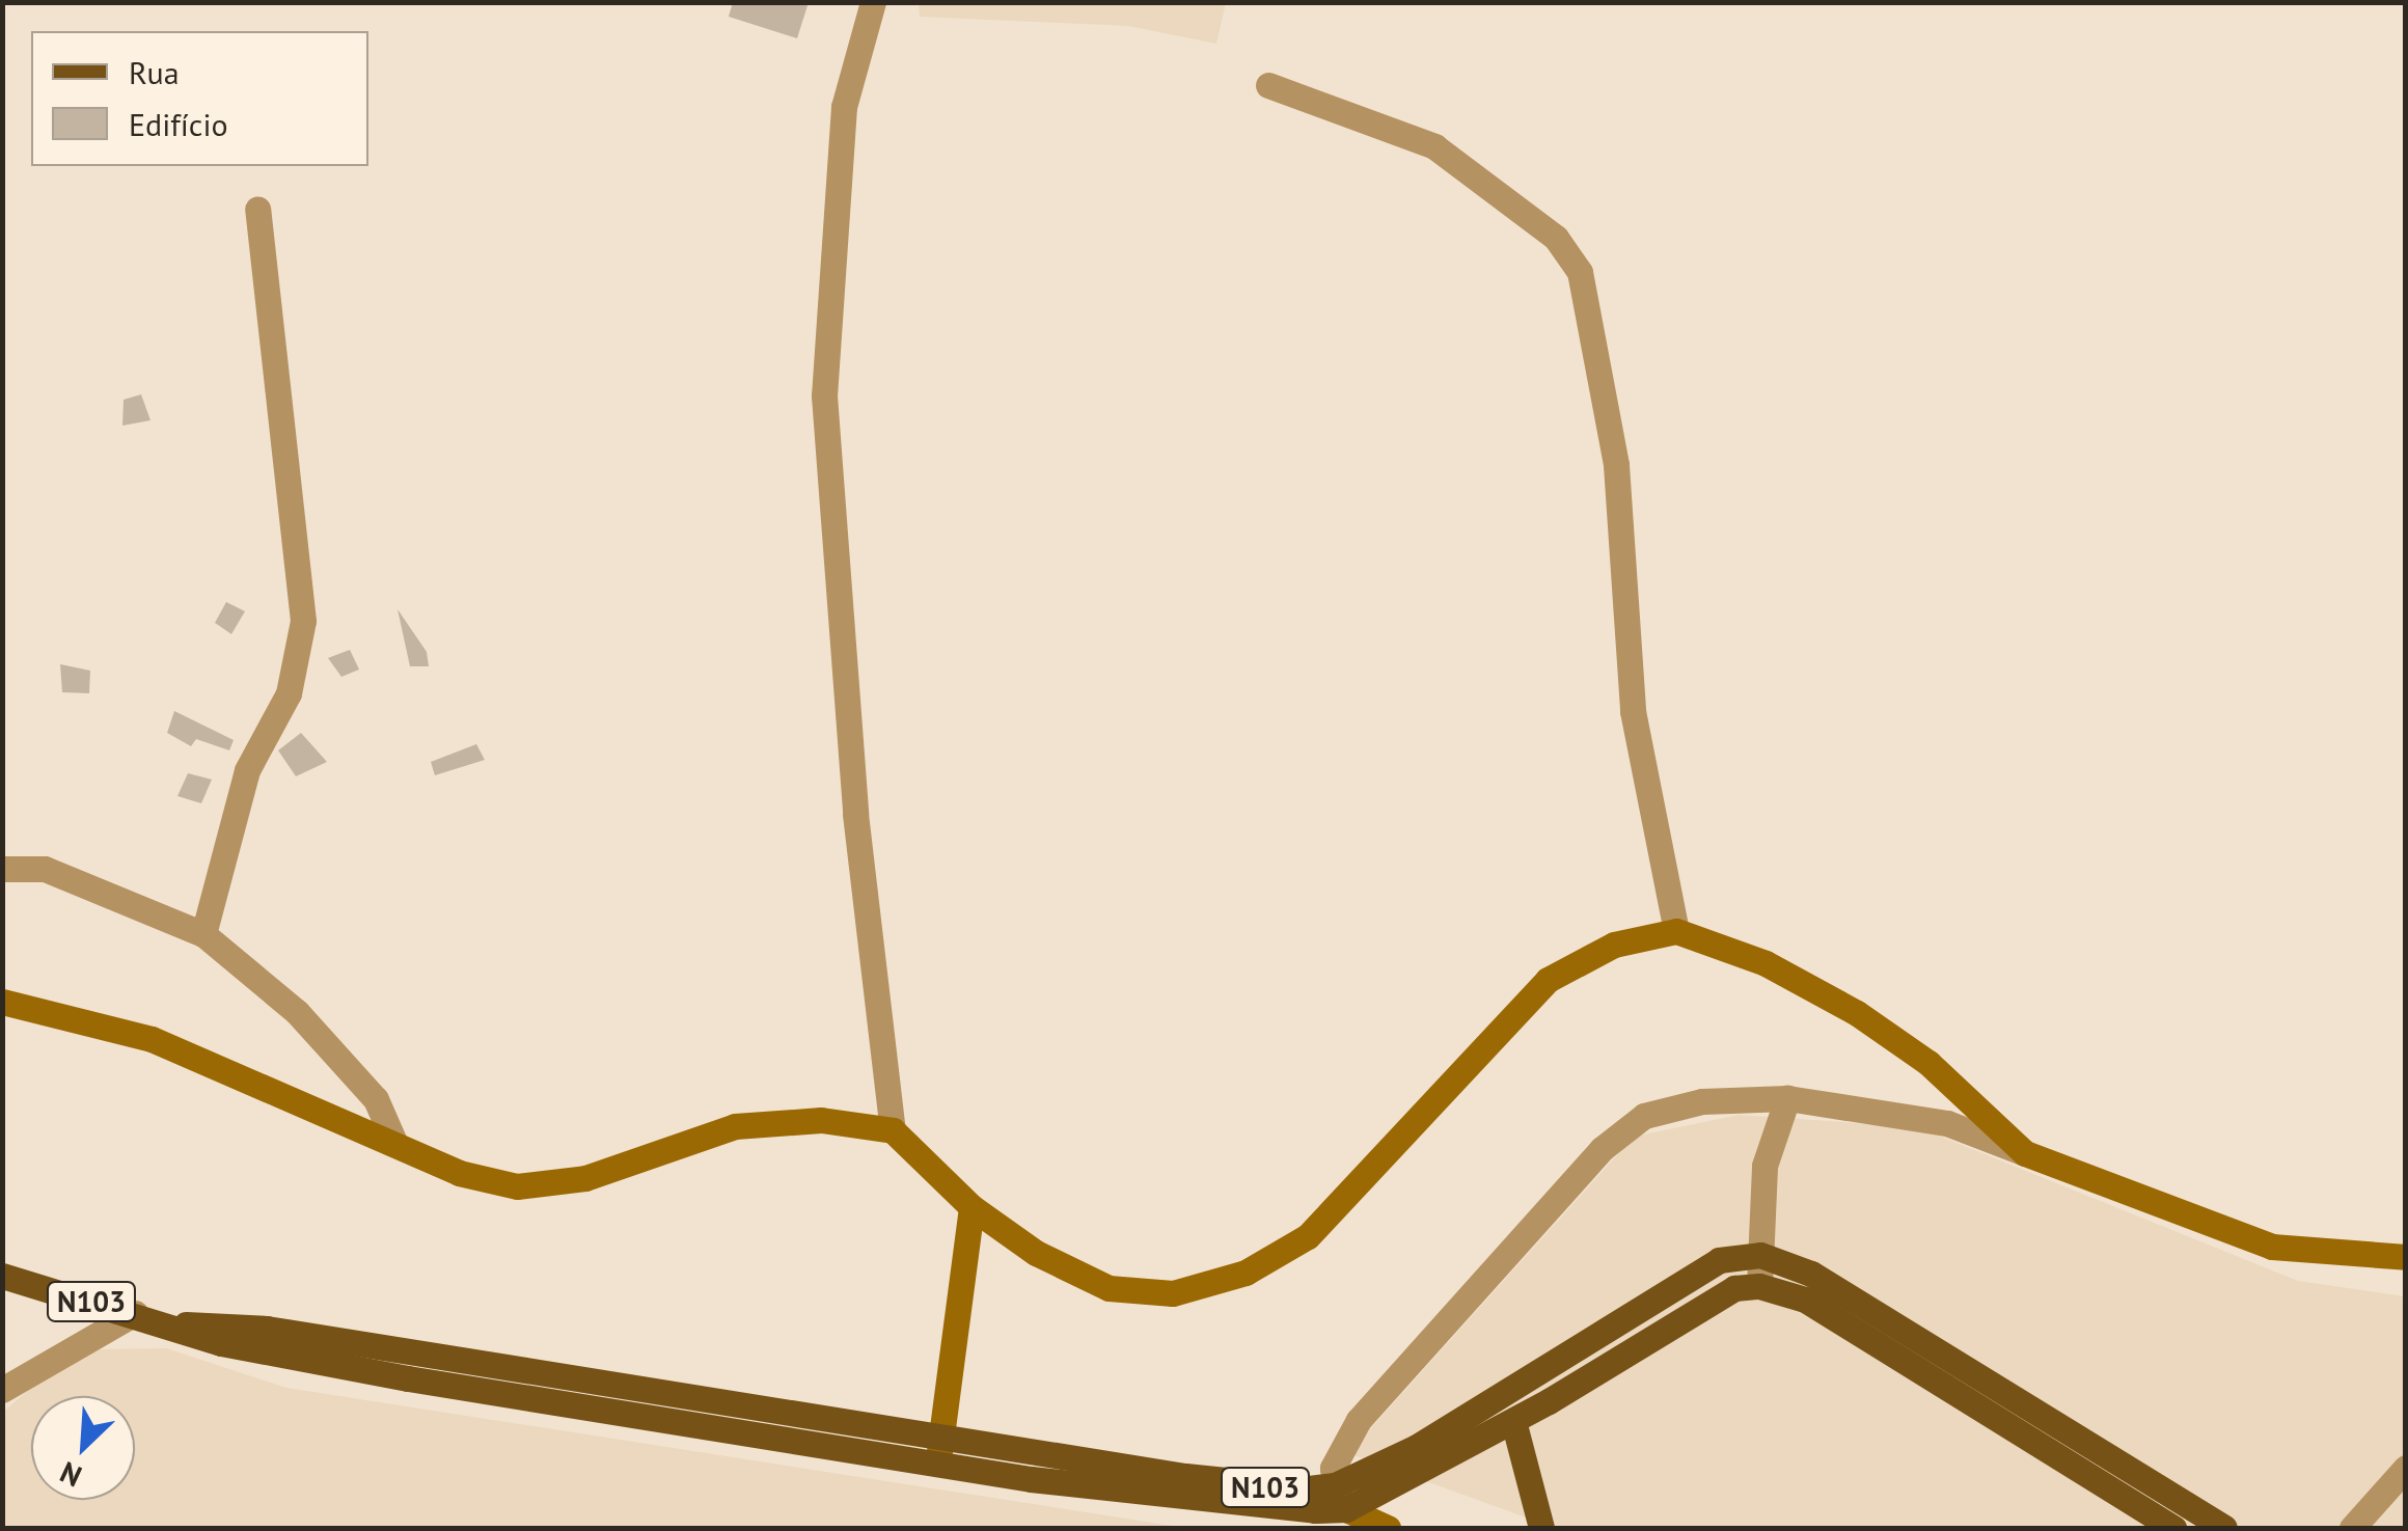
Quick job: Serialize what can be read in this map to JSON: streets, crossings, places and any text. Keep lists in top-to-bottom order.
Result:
{
  "streets": {
    "main road": ["N103"]
  },
  "legend": ["Rua", "Edifício"],
  "north": "bottom left"
}
